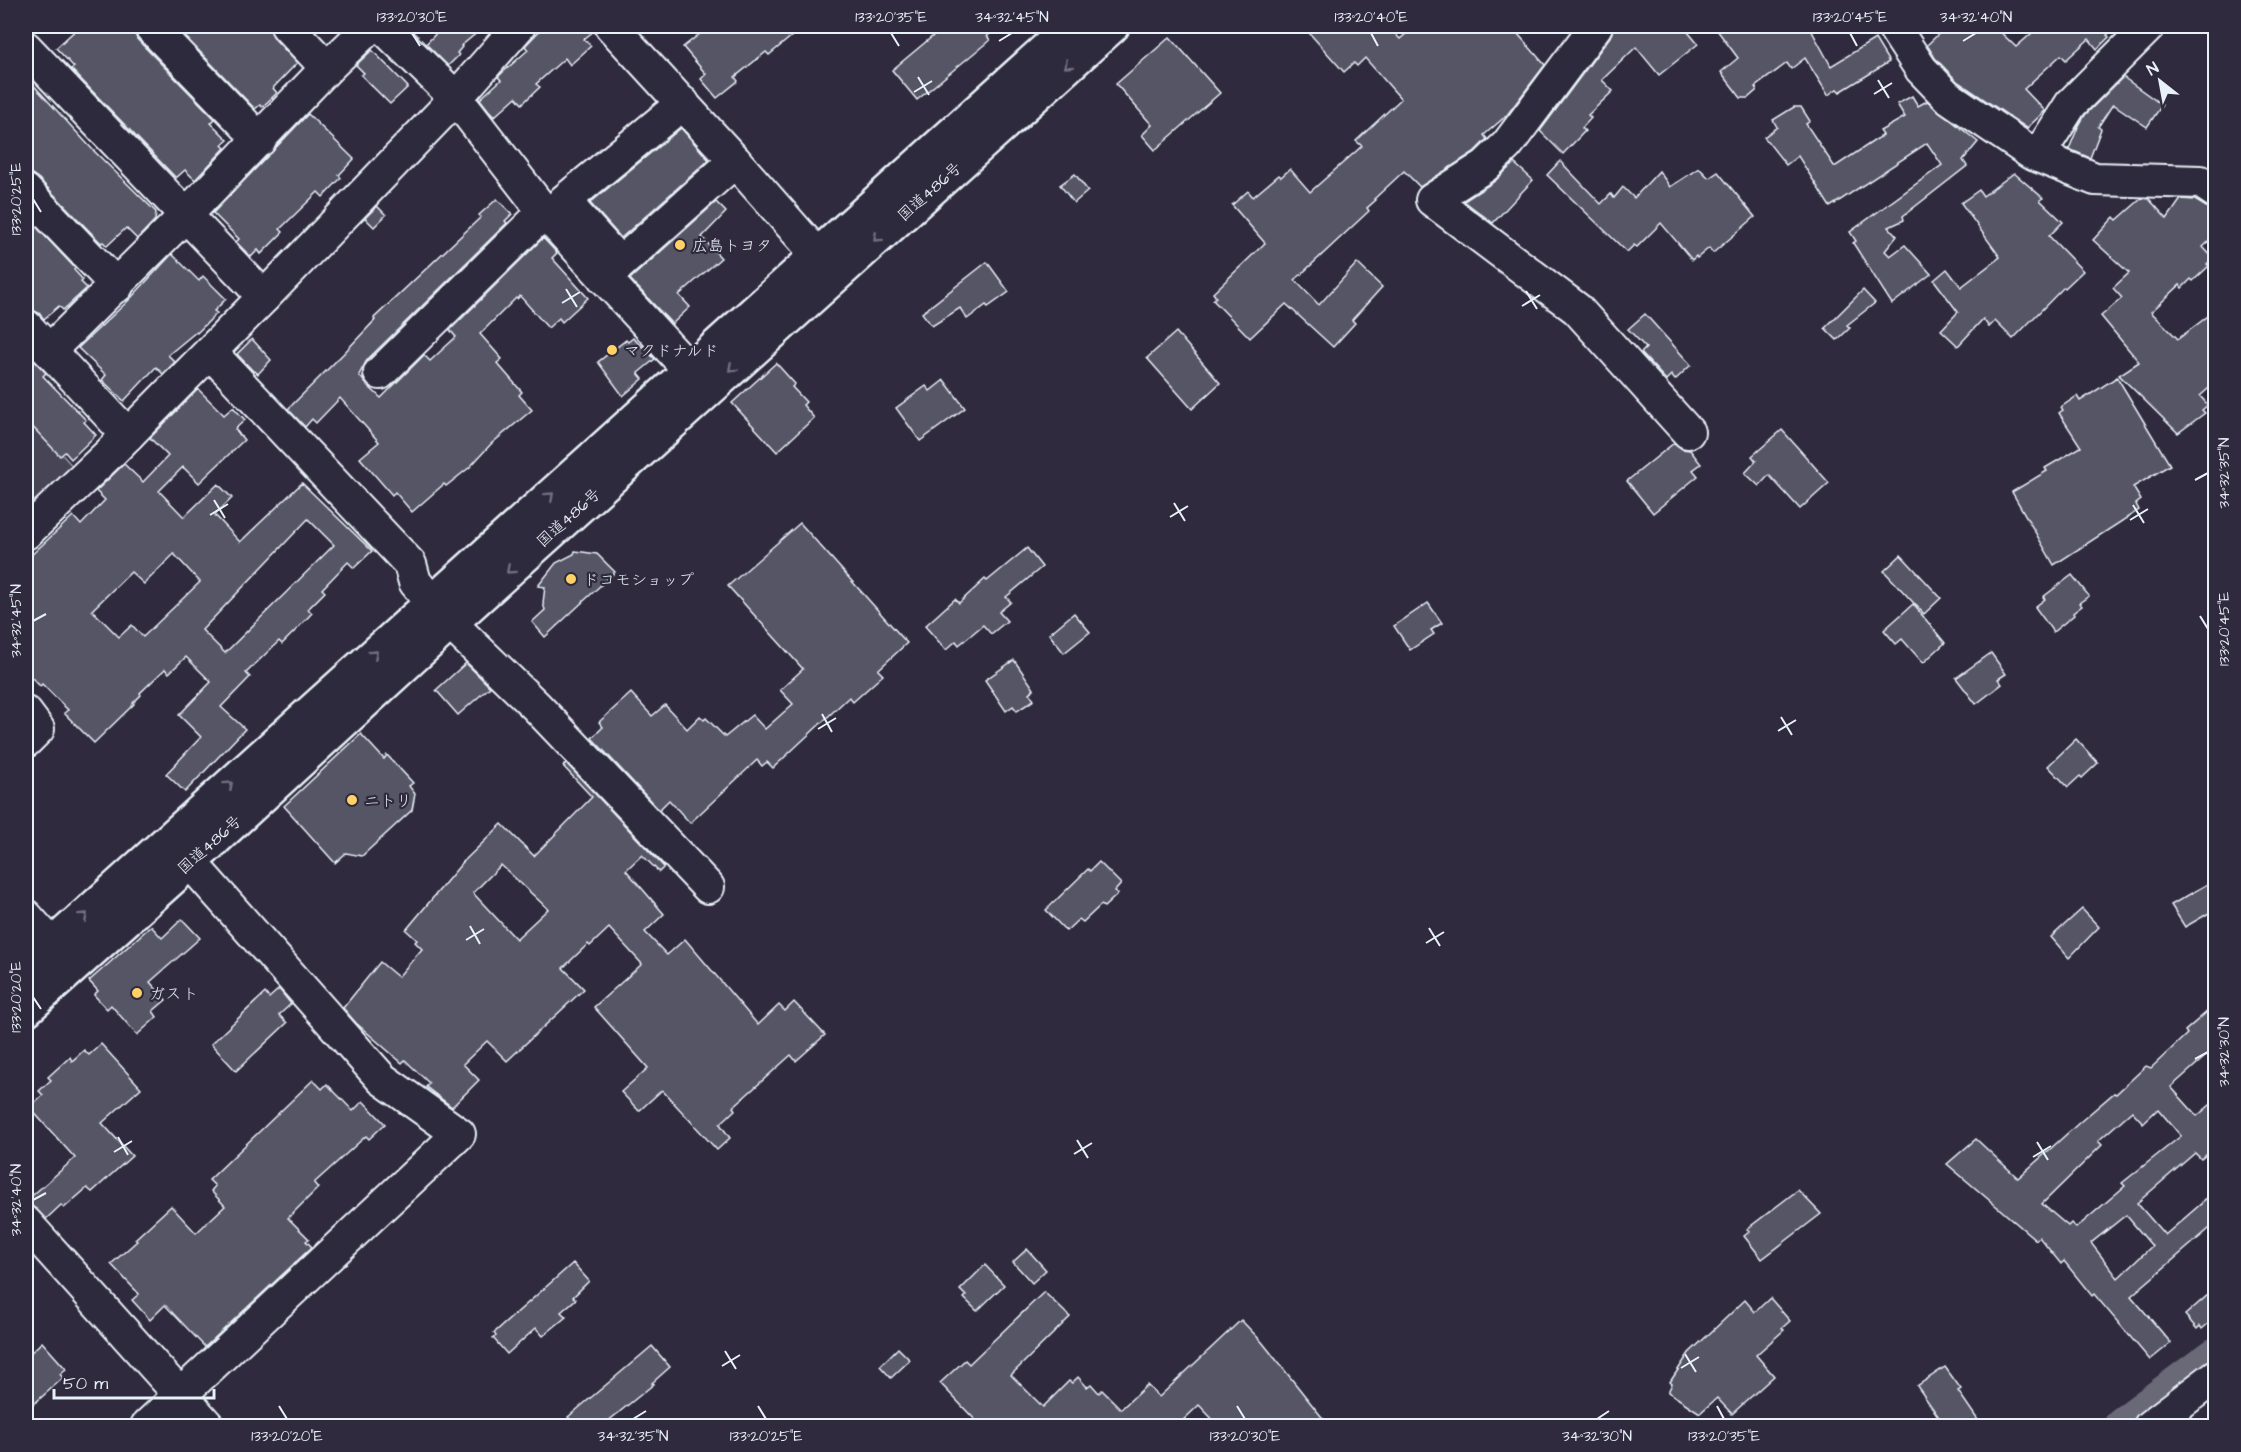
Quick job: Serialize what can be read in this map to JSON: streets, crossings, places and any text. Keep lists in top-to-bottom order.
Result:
{
  "streets": {
    "highway": ["国道486号"]
  },
  "places": [
    "広島トヨタ",
    "マクドナルド",
    "ドコモショップ",
    "ニトリ",
    "ガスト"
  ],
  "scale_bar": "50 m",
  "north": "top left",
  "coordinates": [
    "133°20'30\"E",
    "133°20'35\"E",
    "34°32'45\"N",
    "133°20'40\"E",
    "133°20'45\"E",
    "34°32'40\"N",
    "133°20'25\"E",
    "34°32'35\"N",
    "133°20'20\"E",
    "34°32'30\"N"
  ]
}
